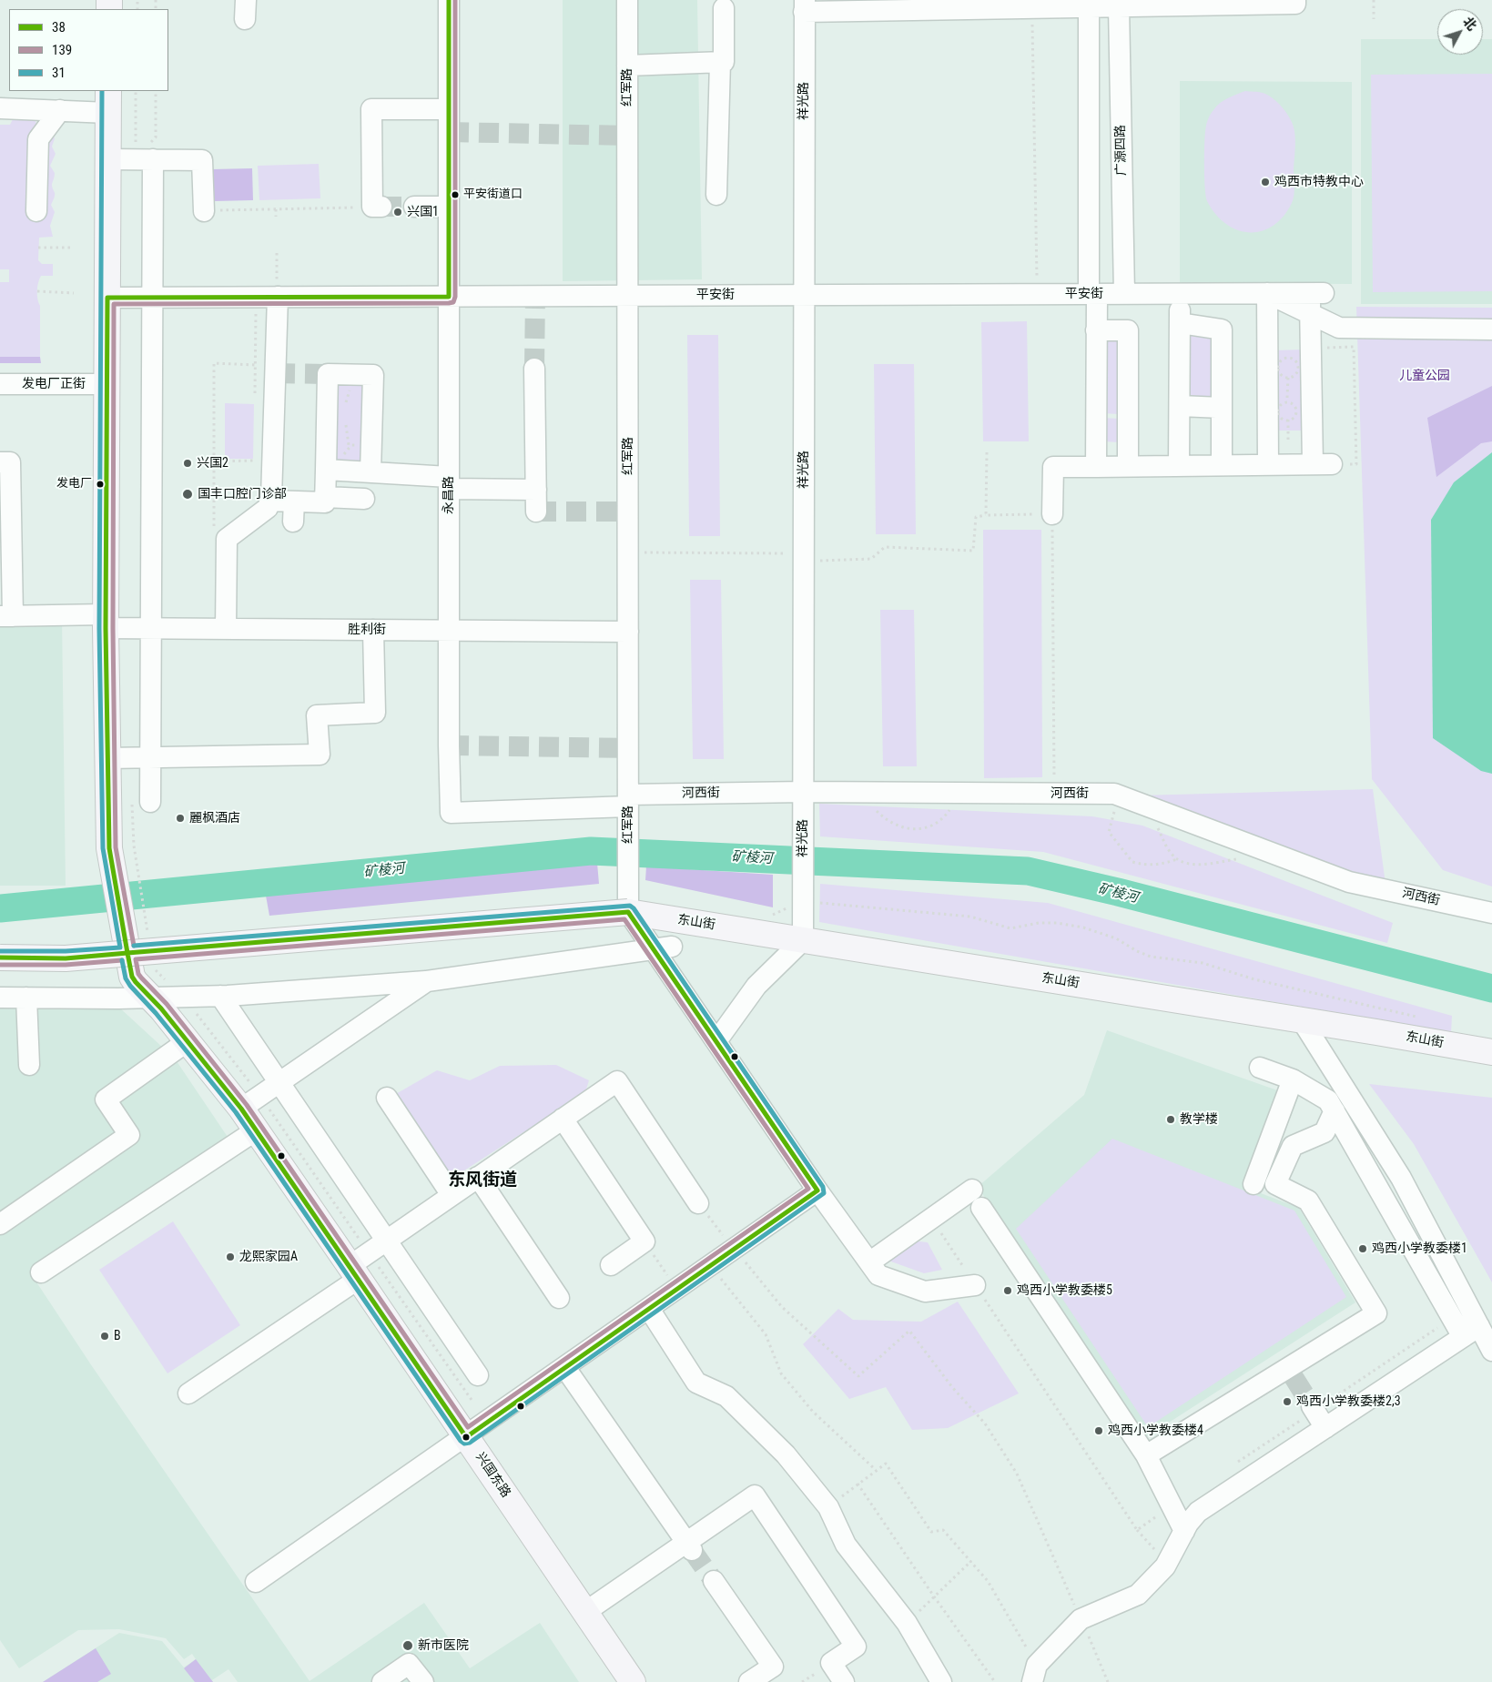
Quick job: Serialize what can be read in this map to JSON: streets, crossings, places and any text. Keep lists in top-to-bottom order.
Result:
{
  "streets": {
    "main road": ["东山街", "兴国东路"],
    "street": [
      "红军路",
      "祥光路",
      "广源四路",
      "平安街",
      "发电厂正街",
      "永昌路",
      "胜利街",
      "河西街"
    ]
  },
  "crossings": [
    ["红军路", "平安街"],
    ["红军路", "永昌路"],
    ["红军路", "胜利街"],
    ["红军路", "河西街"],
    ["红军路", "东山街"],
    ["祥光路", "平安街"],
    ["祥光路", "河西街"],
    ["祥光路", "东山街"],
    ["广源四路", "平安街"],
    ["平安街", "永昌路"],
    ["平安街", "兴国东路"],
    ["发电厂正街", "兴国东路"],
    ["永昌路", "胜利街"],
    ["永昌路", "河西街"],
    ["胜利街", "兴国东路"]
  ],
  "districts": ["东风街道"],
  "water": ["矿棱河"],
  "parks": ["儿童公园"],
  "places": [
    "鸡西市特教中心",
    "平安街道口",
    "兴国1",
    "兴国2",
    "发电厂",
    "国丰口腔门诊部",
    "麗枫酒店",
    "教学楼",
    "鸡西小学教委楼1",
    "龙熙家园A",
    "鸡西小学教委楼5",
    "B",
    "鸡西小学教委楼2,3",
    "鸡西小学教委楼4",
    "新市医院"
  ],
  "lines": ["transit line 38", "transit line 139", "transit line 31"],
  "legend": ["38", "139", "31"],
  "north": "top right"
}
